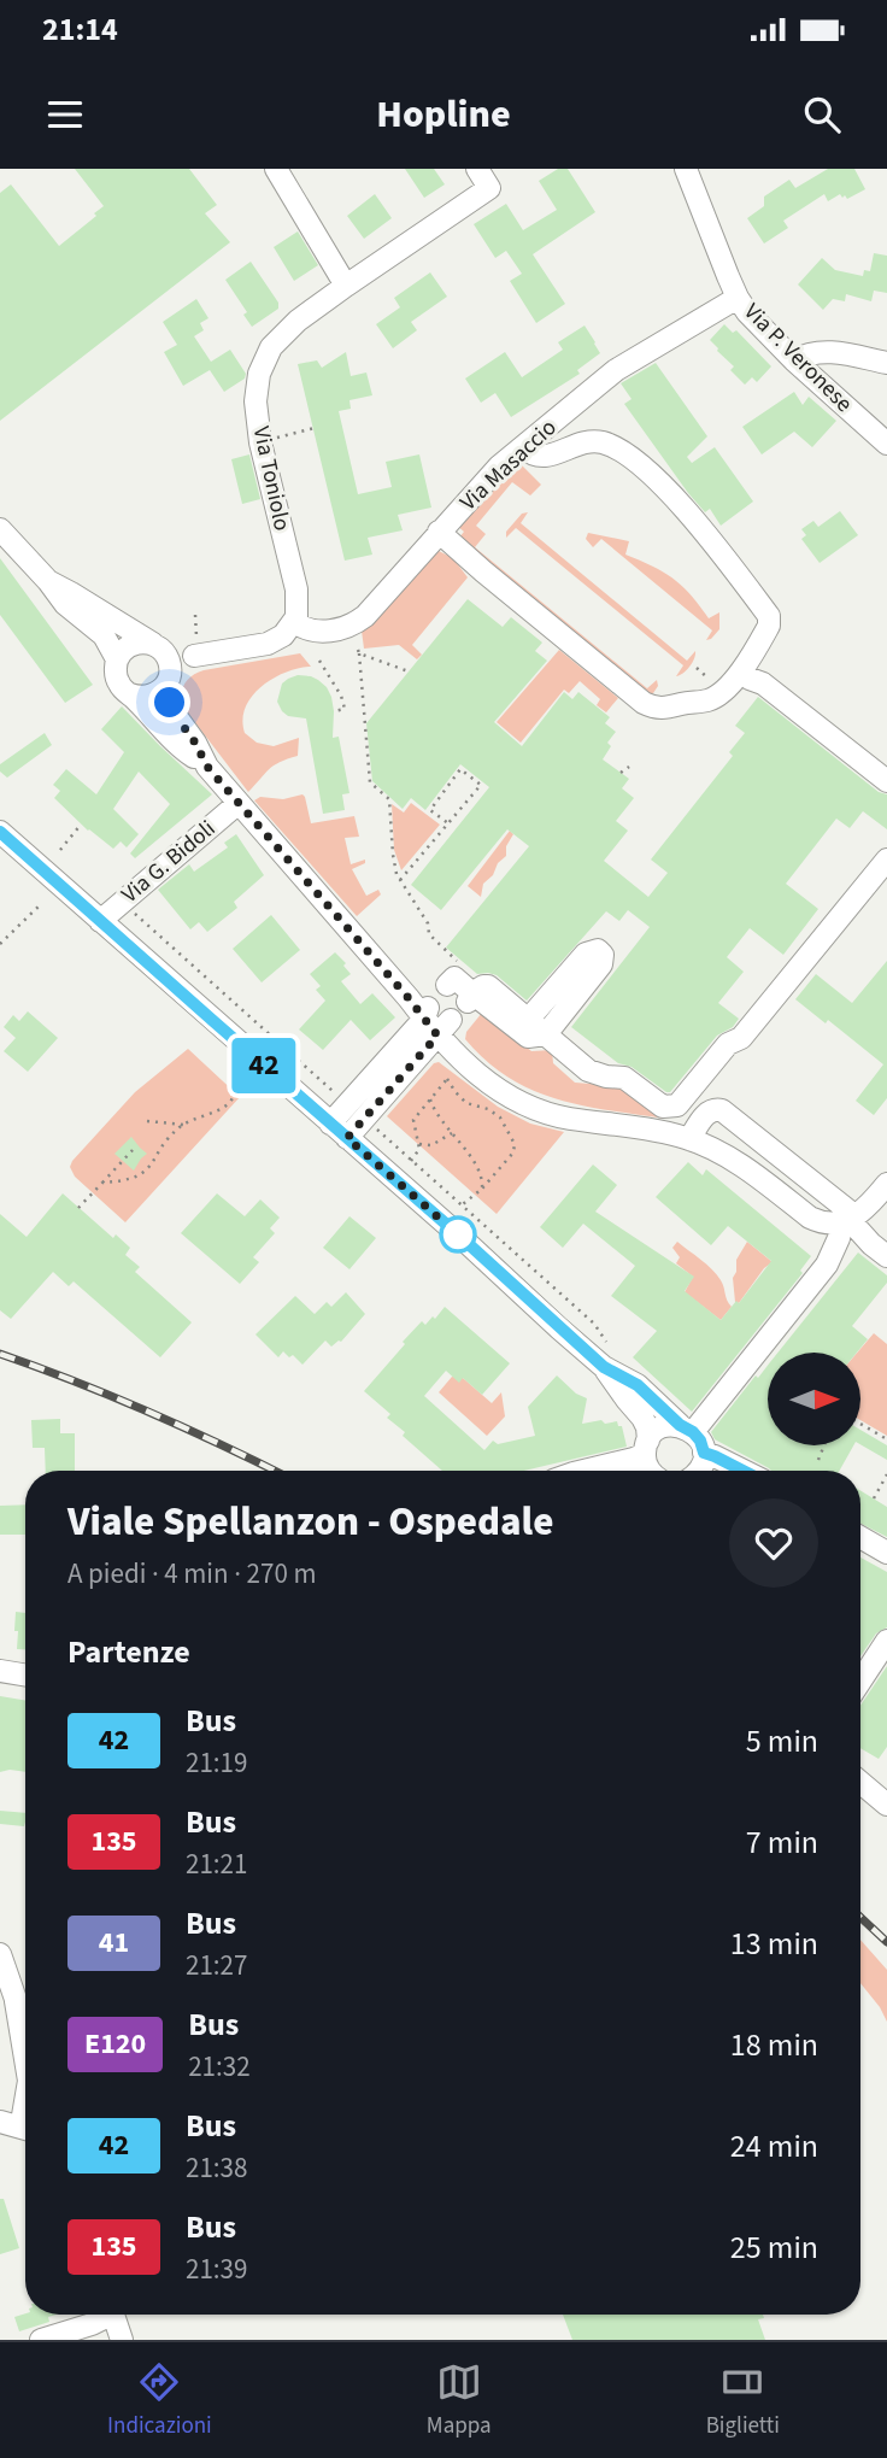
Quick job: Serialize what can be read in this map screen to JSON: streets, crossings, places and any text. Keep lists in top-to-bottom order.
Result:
{
  "streets": {
    "street": [
      "Via P. Veronese",
      "Via Masaccio",
      "Via Toniolo",
      "Via G. Bidoli"
    ]
  },
  "crossings": [
    ["Via P. Veronese", "Via Masaccio"],
    ["Via Masaccio", "Via Toniolo"]
  ],
  "lines": ["bus line 42"],
  "north": "right",
  "page": {
    "status": "21:14",
    "header": "Hopline",
    "on_map": "42",
    "heading": [
      ["Viale Spellanzon - Ospedale", "A piedi · 4 min · 270 m"],
      "Partenze"
    ],
    "list": [
      {
        "mark": "42",
        "name": "Bus",
        "note": "21:19",
        "value": "5 min"
      },
      {
        "mark": "135",
        "name": "Bus",
        "note": "21:21",
        "value": "7 min"
      },
      {
        "mark": "41",
        "name": "Bus",
        "note": "21:27",
        "value": "13 min"
      },
      {
        "mark": "E120",
        "name": "Bus",
        "note": "21:32",
        "value": "18 min"
      },
      {
        "mark": "42",
        "name": "Bus",
        "note": "21:38",
        "value": "24 min"
      },
      {
        "mark": "135",
        "name": "Bus",
        "note": "21:39",
        "value": "25 min"
      }
    ],
    "tabs": ["Indicazioni", "Mappa", "Biglietti"]
  }
}
